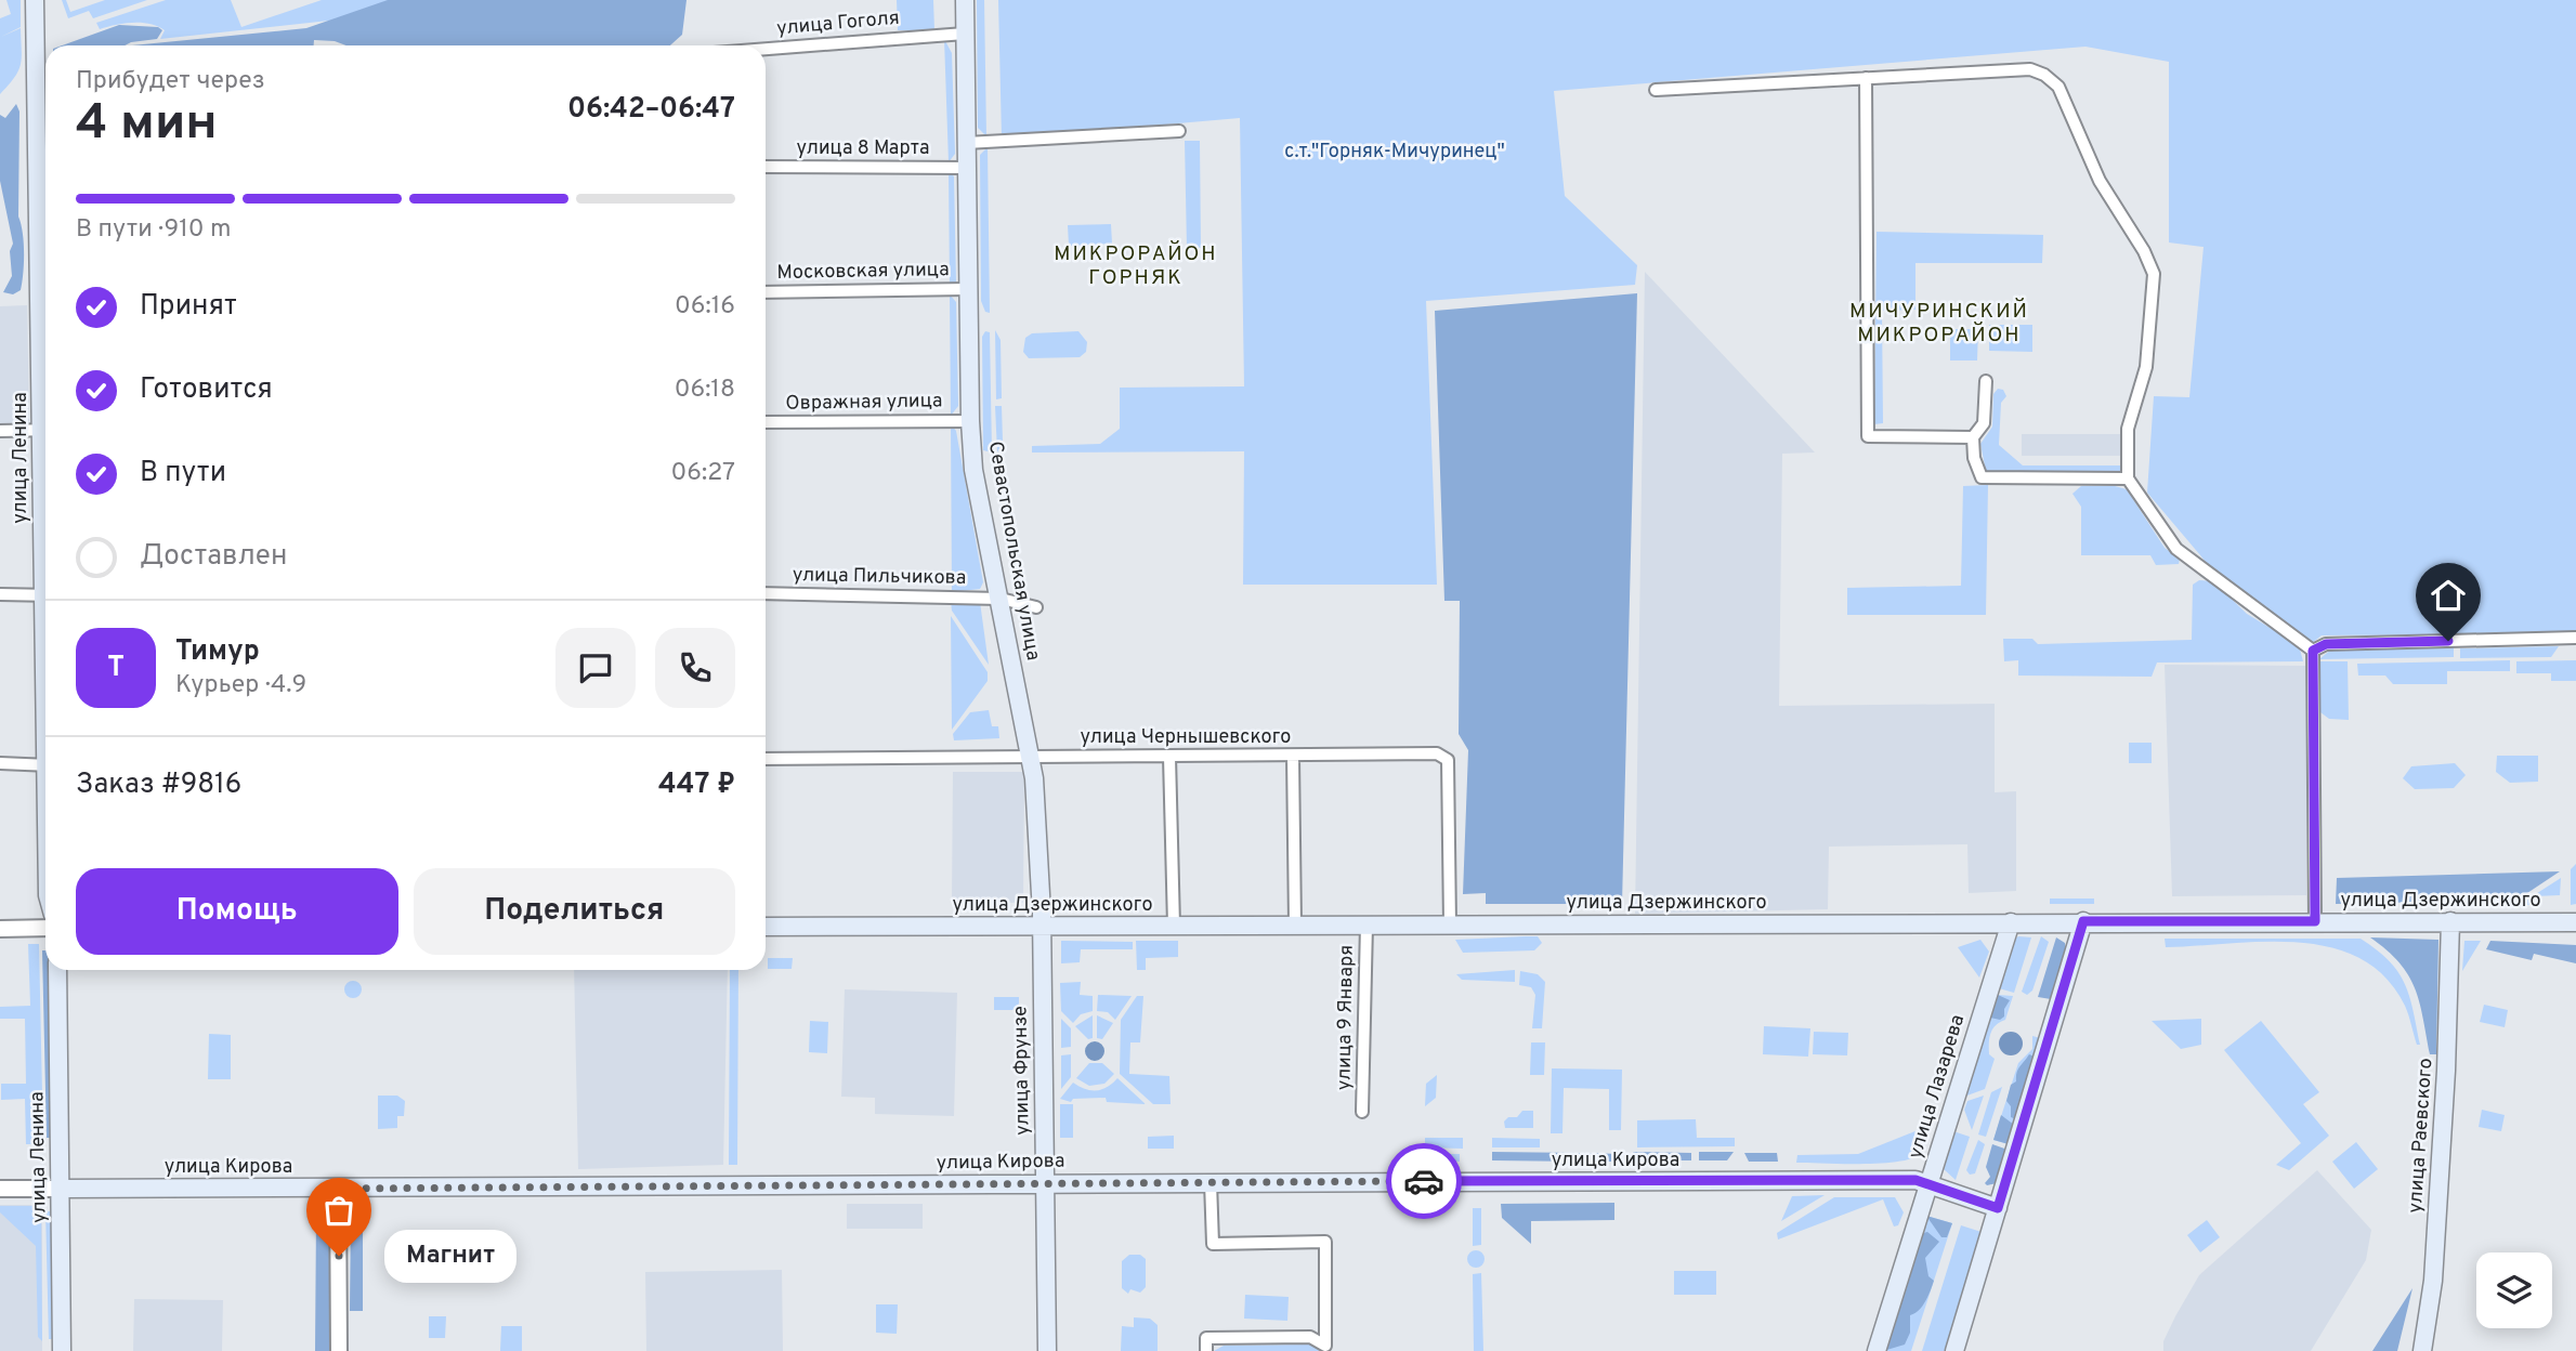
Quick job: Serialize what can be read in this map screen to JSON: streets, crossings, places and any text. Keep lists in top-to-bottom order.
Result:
{
  "streets": {
    "main road": [
      "улица Ленина",
      "Севастопольская улица",
      "улица Дзержинского",
      "улица Фрунзе",
      "улица Лазарева",
      "улица Раевского",
      "улица Кирова"
    ],
    "street": [
      "улица Гоголя",
      "улица 8 Марта",
      "Московская улица",
      "Овражная улица",
      "улица Пильчикова",
      "улица Чернышевского",
      "улица 9 Января"
    ]
  },
  "crossings": [
    ["улица Гоголя", "Севастопольская улица"],
    ["улица 8 Марта", "Севастопольская улица"],
    ["Московская улица", "Севастопольская улица"],
    ["Овражная улица", "Севастопольская улица"],
    ["улица Ленина", "улица Кирова"],
    ["Севастопольская улица", "улица Пильчикова"],
    ["Севастопольская улица", "улица Чернышевского"],
    ["Севастопольская улица", "улица Дзержинского"],
    ["Севастопольская улица", "улица Фрунзе"],
    ["улица Чернышевского", "улица Дзержинского"],
    ["улица Дзержинского", "улица 9 Января"],
    ["улица Дзержинского", "улица Фрунзе"],
    ["улица Дзержинского", "улица Лазарева"],
    ["улица Дзержинского", "улица Раевского"],
    ["улица Фрунзе", "улица Кирова"],
    ["улица Лазарева", "улица Кирова"]
  ],
  "districts": ["МИКРОРАЙОН ГОРНЯК", "МИЧУРИНСКИЙ МИКРОРАЙОН"],
  "parks": ["с.т.\"Горняк-Мичуринец\""],
  "places": ["Магнит"],
  "page": {
    "heading": ["4 мин", "Прибудет через", "06:42–06:47"],
    "panel": [
      "Тимур",
      "Курьер · 4.9",
      "Заказ #9816",
      "447 ₽"
    ],
    "bar": "В пути · 910 m",
    "list": [
      ["Принят", "06:16"],
      ["Готовится", "06:18"],
      ["В пути", "06:27"],
      "Доставлен"
    ],
    "round": "Т",
    "buttons": ["Помощь", "Поделиться"],
    "bubble": "Магнит"
  }
}
